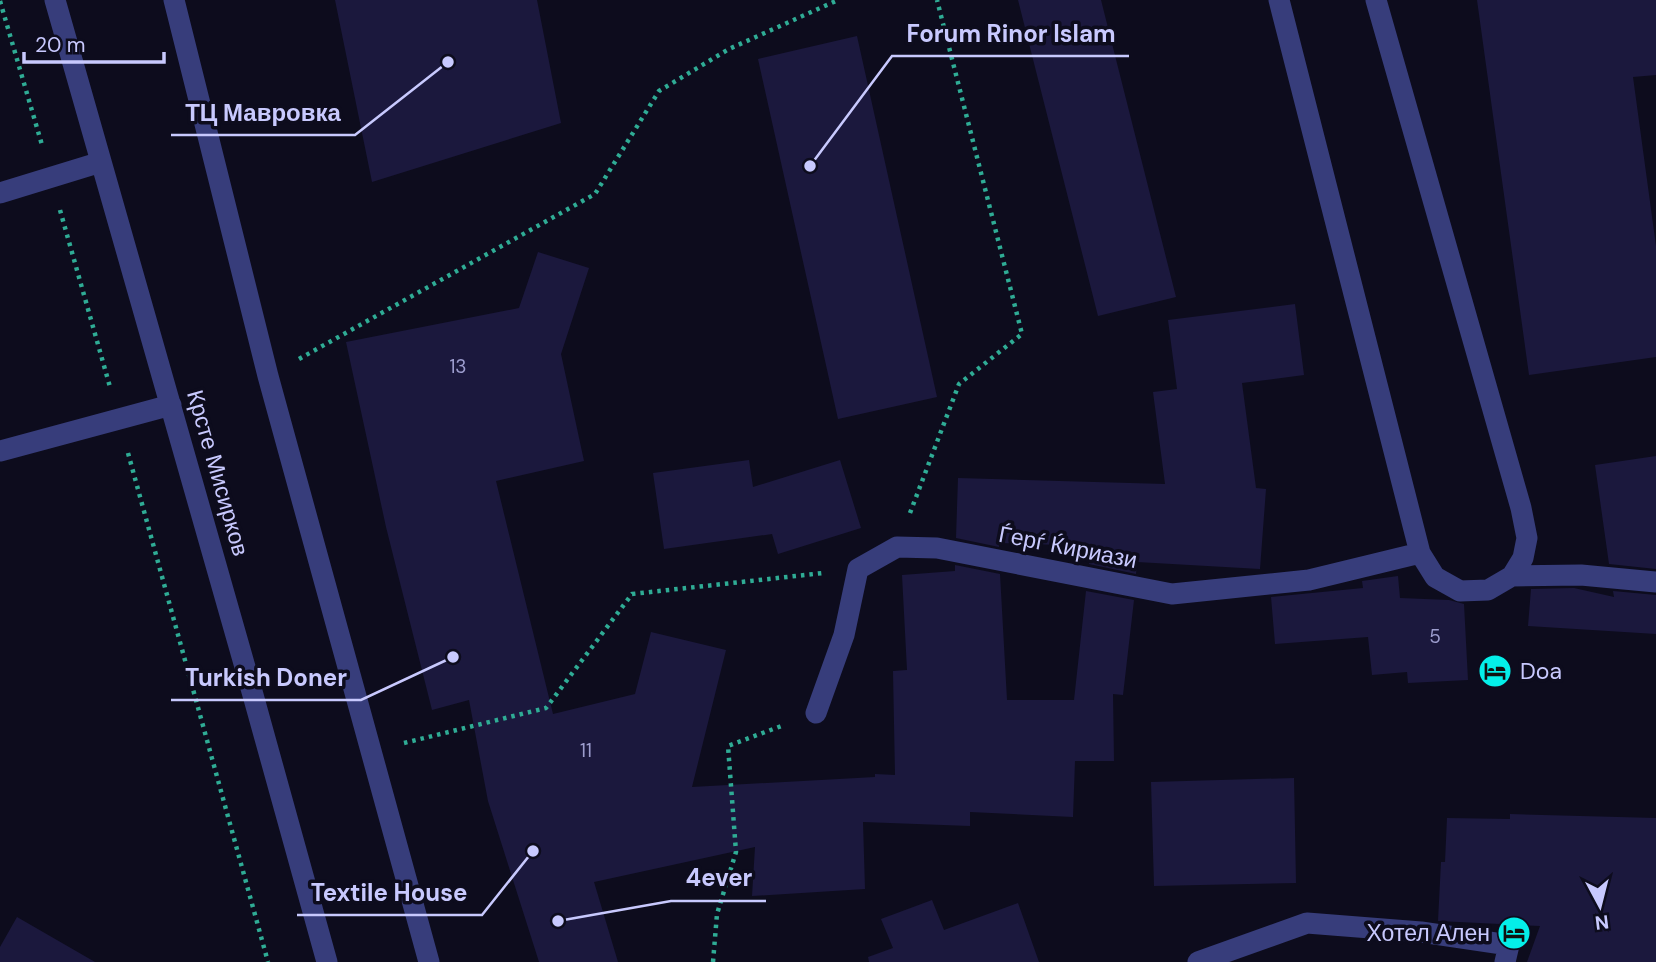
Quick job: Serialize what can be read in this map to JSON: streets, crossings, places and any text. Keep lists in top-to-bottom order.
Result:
{
  "streets": {
    "street": ["Крсте Мисирков", "Ѓерѓ Ќириази"]
  },
  "places": {
    "other": [
      "ТЦ Мавровка",
      "Forum Rinor Islam",
      "Turkish Doner",
      "Textile House",
      "4ever"
    ],
    "hotel": ["Doa", "Хотел Ален"]
  },
  "house_numbers": ["13", "5", "11"],
  "scale_bar": "20 m",
  "north": "bottom"
}
